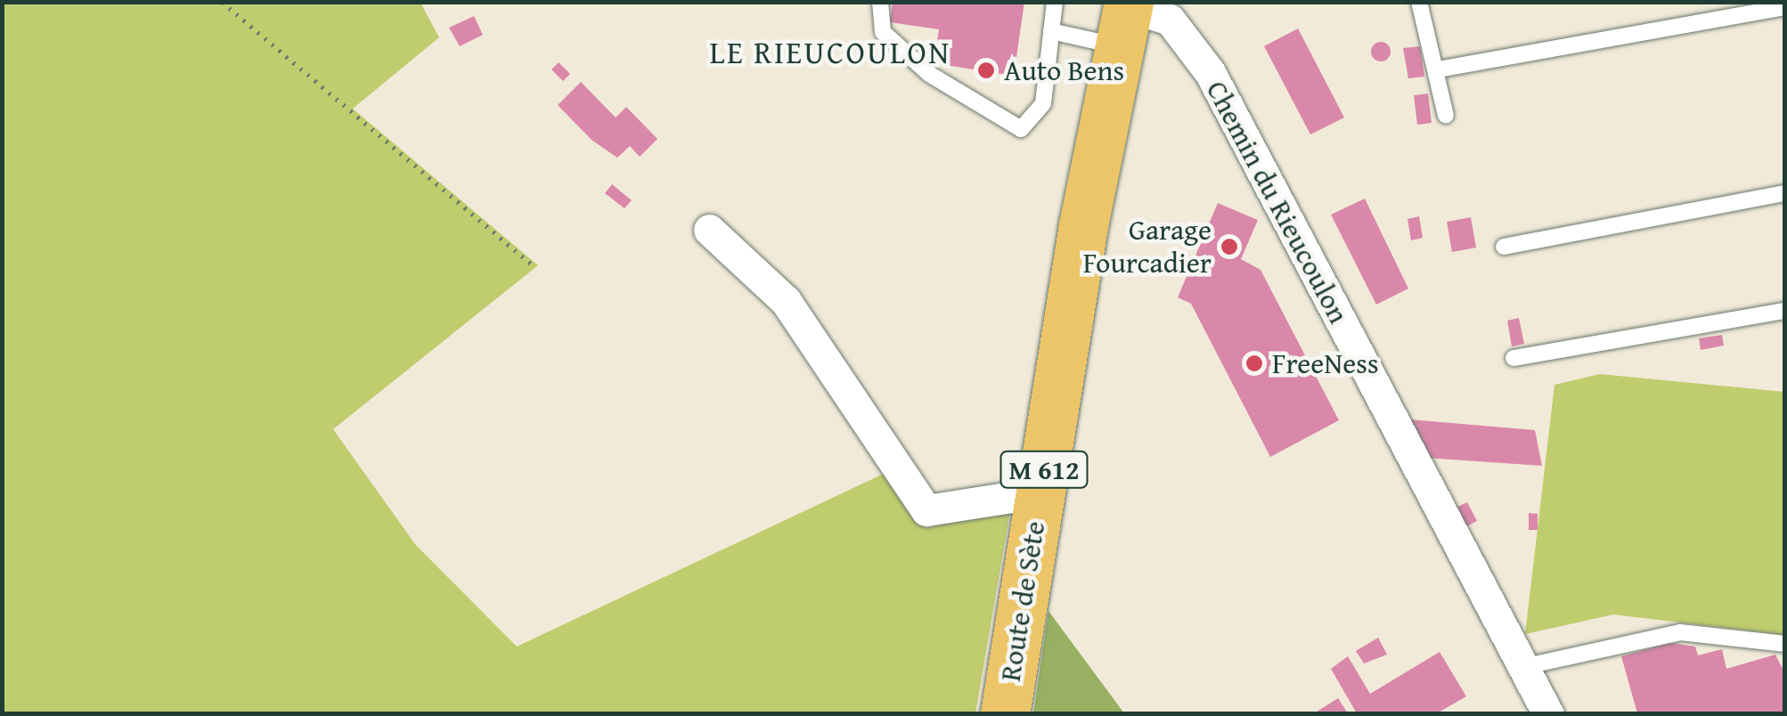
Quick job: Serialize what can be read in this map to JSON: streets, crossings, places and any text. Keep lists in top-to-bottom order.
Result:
{
  "streets": {
    "main road": ["M 612", "Route de Sète"],
    "street": ["Chemin du Rieucoulon"]
  },
  "crossings": [
    ["Chemin du Rieucoulon", "Route de Sète"]
  ],
  "districts": ["LE RIEUCOULON"],
  "places": ["Auto Bens", "Garage Fourcadier", "FreeNess"]
}
